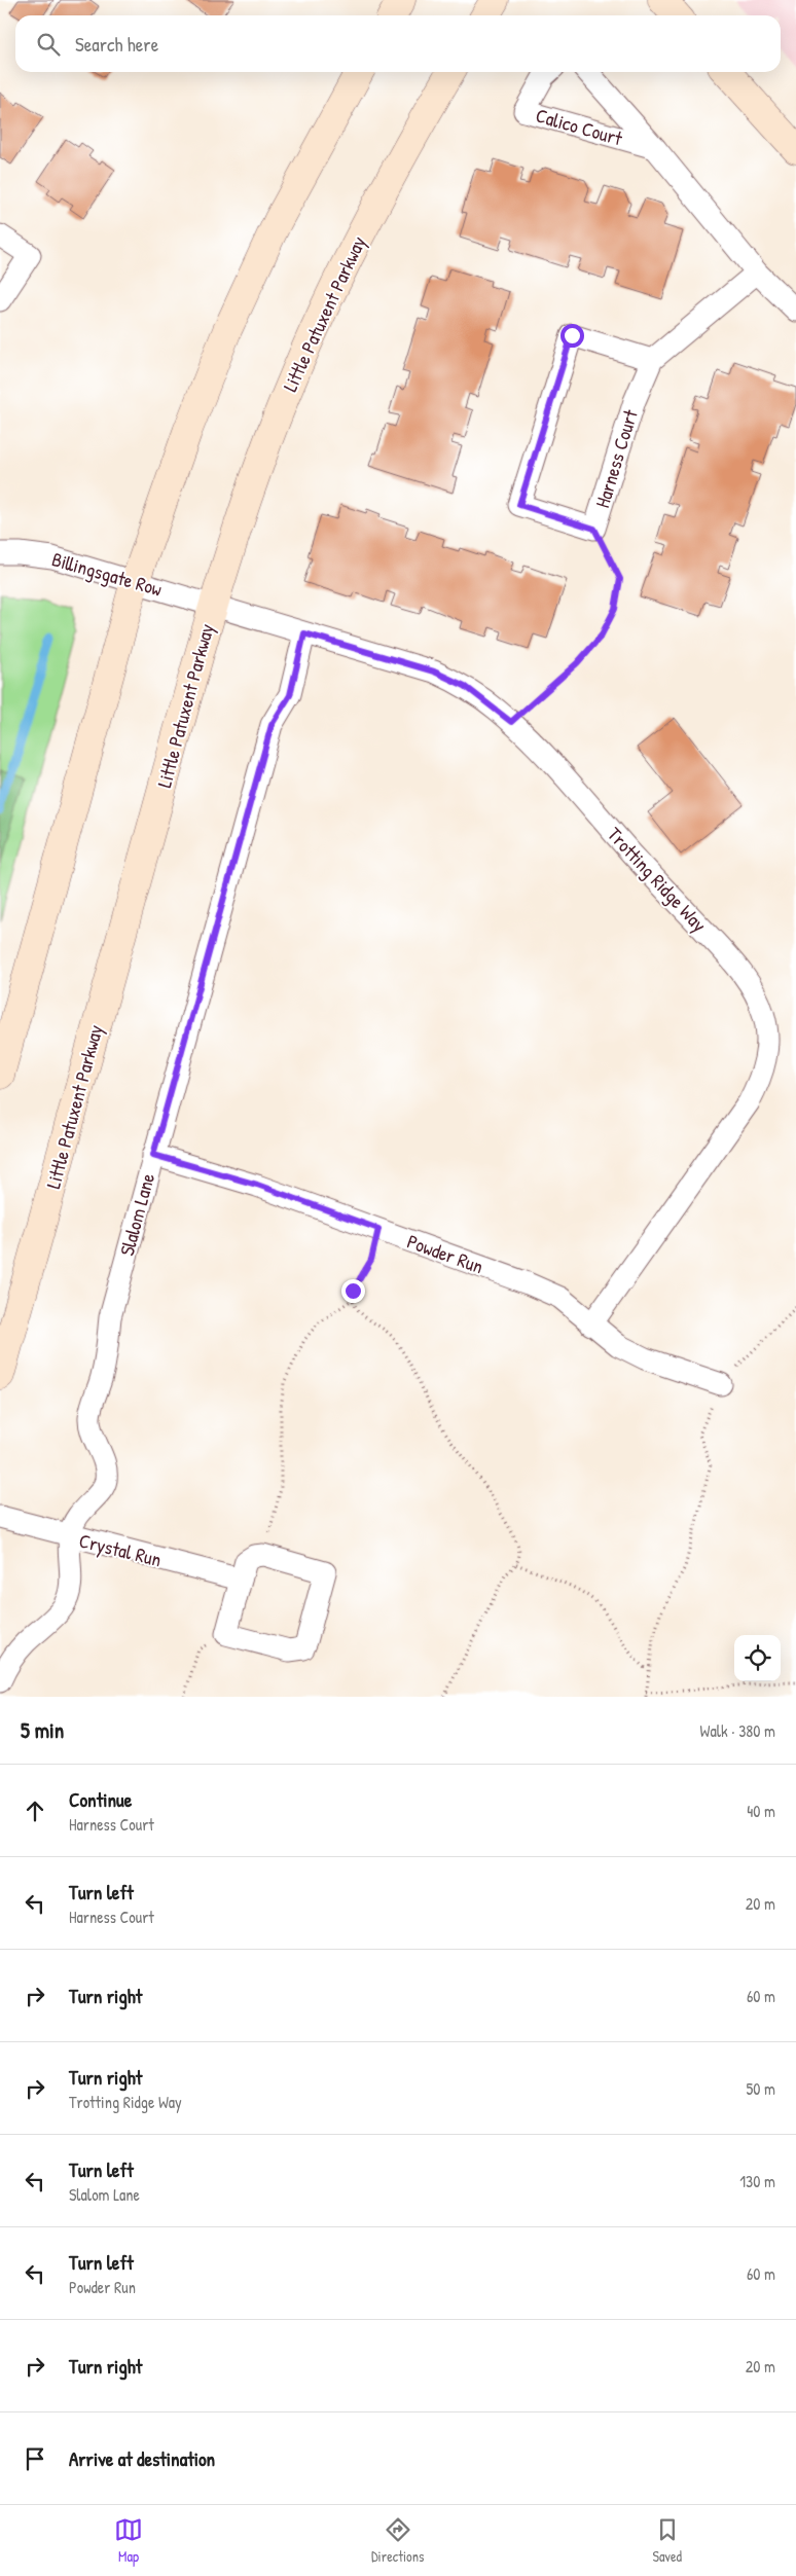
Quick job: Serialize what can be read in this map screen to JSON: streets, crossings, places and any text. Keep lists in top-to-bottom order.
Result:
{
  "streets": {
    "street": [
      "Calico Court",
      "Little Patuxent Parkway",
      "Harness Court",
      "Billingsgate Row",
      "Trotting Ridge Way",
      "Slalom Lane",
      "Powder Run",
      "Crystal Run"
    ]
  },
  "crossings": [
    ["Calico Court", "Harness Court"],
    ["Little Patuxent Parkway", "Billingsgate Row"],
    ["Little Patuxent Parkway", "Trotting Ridge Way"],
    ["Billingsgate Row", "Trotting Ridge Way"],
    ["Trotting Ridge Way", "Slalom Lane"],
    ["Trotting Ridge Way", "Powder Run"],
    ["Slalom Lane", "Powder Run"],
    ["Slalom Lane", "Crystal Run"]
  ],
  "page": {
    "search": "Search here",
    "heading": ["5 min", "Walk · 380 m"],
    "list": [
      ["Continue", "Harness Court", "40 m"],
      ["Turn left", "Harness Court", "20 m"],
      ["Turn right", "60 m"],
      ["Turn right", "Trotting Ridge Way", "50 m"],
      ["Turn left", "Slalom Lane", "130 m"],
      ["Turn left", "Powder Run", "60 m"],
      ["Turn right", "20 m"],
      "Arrive at destination"
    ],
    "nav": ["Map", "Directions", "Saved"]
  }
}
